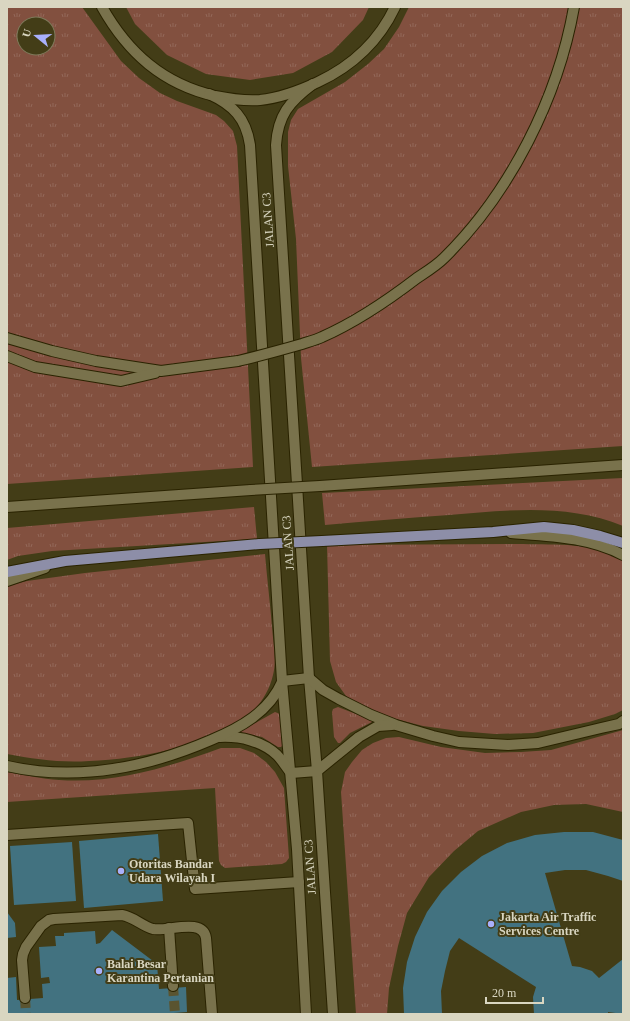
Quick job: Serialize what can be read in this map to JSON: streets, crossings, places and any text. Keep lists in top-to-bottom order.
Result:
{
  "streets": {
    "street": ["JALAN C3"]
  },
  "places": ["Otoritas Bandar Udara Wilayah I", "Jakarta Air Traffic Services Centre", "Balai Besar Karantina Pertanian"],
  "scale_bar": "20 m",
  "north": "left"
}
